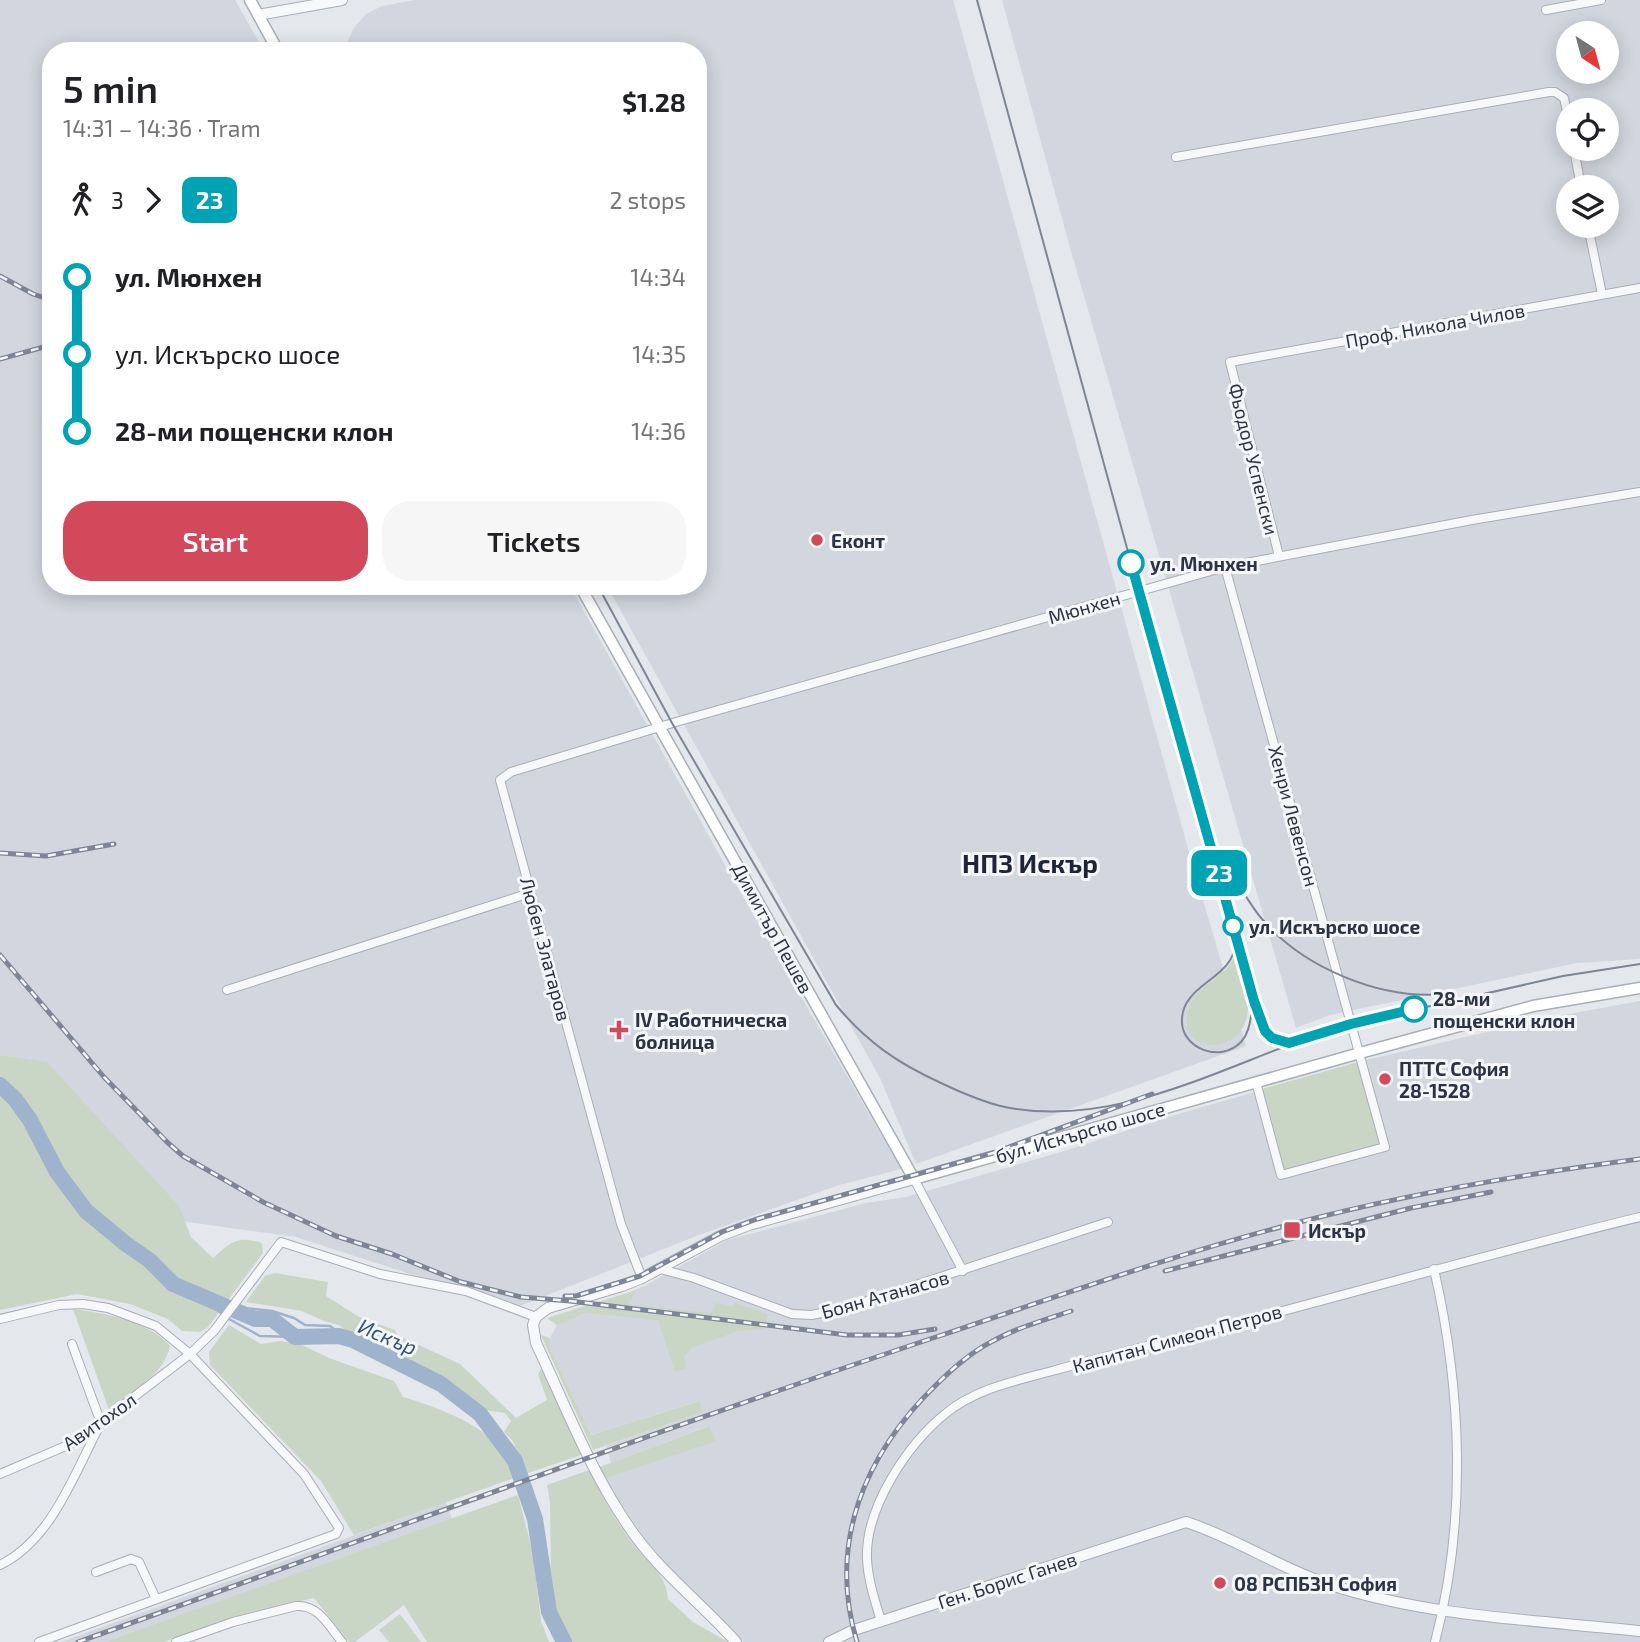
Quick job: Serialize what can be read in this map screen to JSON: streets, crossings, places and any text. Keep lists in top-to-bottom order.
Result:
{
  "streets": {
    "main road": ["Димитър Пешев", "бул. Искърско шосе"],
    "street": [
      "Проф. Никола Чилов",
      "Фьодор Успенски",
      "Мюнхен",
      "Хенри Левенсон",
      "Любен Златаров",
      "Боян Атанасов",
      "Капитан Симеон Петров",
      "Авитохол",
      "Ген. Борис Ганев"
    ]
  },
  "crossings": [
    ["Проф. Никола Чилов", "Фьодор Успенски"],
    ["Фьодор Успенски", "Мюнхен"],
    ["Мюнхен", "Хенри Левенсон"],
    ["Мюнхен", "Димитър Пешев"],
    ["Мюнхен", "Любен Златаров"],
    ["Хенри Левенсон", "бул. Искърско шосе"],
    ["Димитър Пешев", "Любен Златаров"],
    ["Димитър Пешев", "бул. Искърско шосе"],
    ["Димитър Пешев", "Боян Атанасов"],
    ["Любен Златаров", "бул. Искърско шосе"],
    ["бул. Искърско шосе", "Боян Атанасов"],
    ["бул. Искърско шосе", "Авитохол"],
    ["Капитан Симеон Петров", "Ген. Борис Ганев"]
  ],
  "districts": ["НПЗ Искър"],
  "water": ["Искър"],
  "places": {
    "other": [
      "Еконт",
      "ул. Мюнхен",
      "ул. Искърско шосе",
      "28-ми пощенски клон",
      "ПТТС София 28-1528",
      "08 РСПБЗН София"
    ],
    "health": ["IV Работническа болница"],
    "transit": ["Искър"]
  },
  "lines": ["tram line 23"],
  "north": "bottom right",
  "page": {
    "on_map": "23",
    "heading": ["5 min", "14:31 – 14:36 · Tram", "$1.28"],
    "legs": ["3", "23", "2 stops"],
    "list": [
      {
        "name": "ул. Мюнхен",
        "value": "14:34"
      },
      {
        "name": "ул. Искърско шосе",
        "value": "14:35"
      },
      {
        "name": "28-ми пощенски клон",
        "value": "14:36"
      }
    ],
    "buttons": ["Start", "Tickets"]
  }
}
